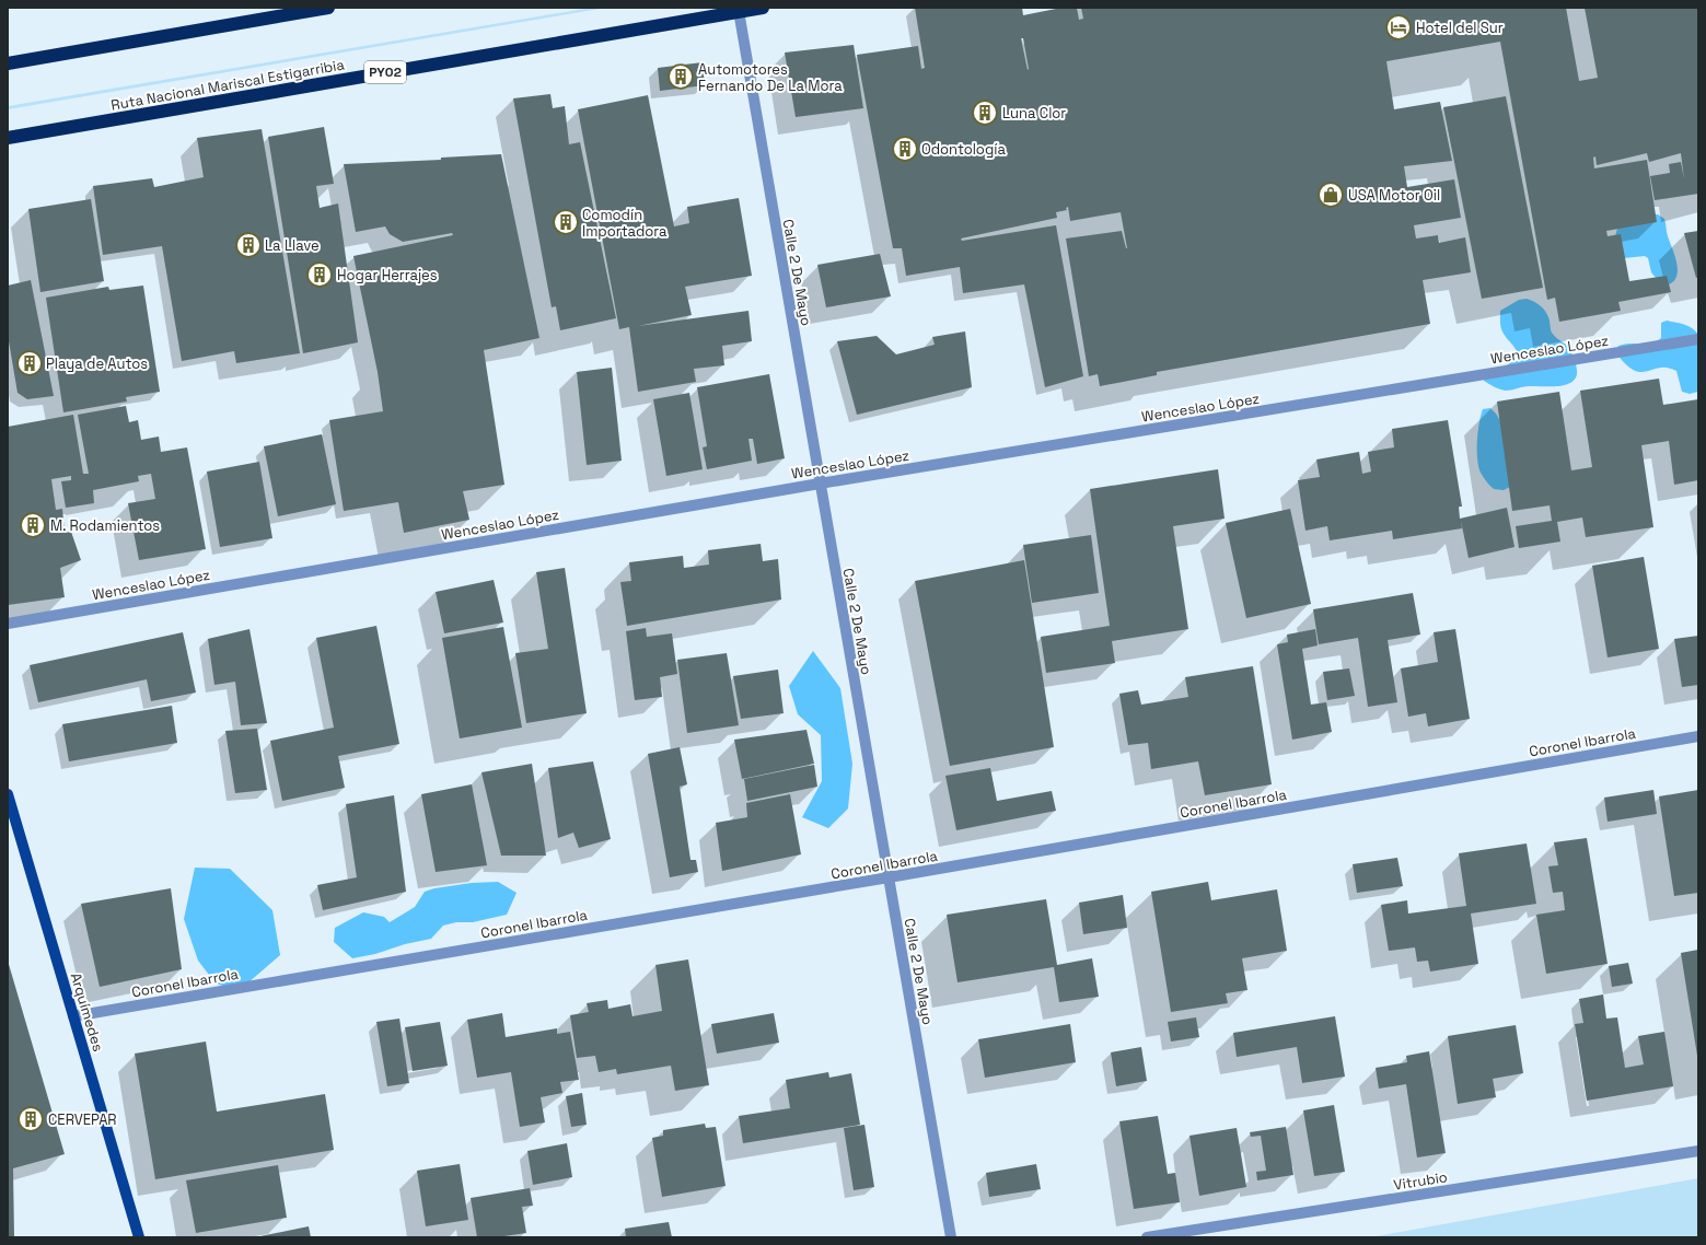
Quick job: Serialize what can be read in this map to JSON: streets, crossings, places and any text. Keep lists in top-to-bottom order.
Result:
{
  "streets": {
    "highway": ["PY02", "Ruta Nacional Mariscal Estigarribia"],
    "main road": ["Arquímedes"],
    "street": [
      "Calle 2 De Mayo",
      "Wenceslao López",
      "Coronel Ibarrola",
      "Vitrubio"
    ]
  },
  "crossings": [
    ["Ruta Nacional Mariscal Estigarribia", "Calle 2 De Mayo"],
    ["Calle 2 De Mayo", "Wenceslao López"],
    ["Calle 2 De Mayo", "Coronel Ibarrola"],
    ["Coronel Ibarrola", "Arquímedes"]
  ],
  "places": {
    "hotel": ["Hotel del Sur"],
    "building": [
      "Automotores Fernando De La Mora",
      "Luna Clor",
      "Odontología",
      "Comodín Importadora",
      "La Llave",
      "Hogar Herrajes",
      "Playa de Autos",
      "M. Rodamientos",
      "CERVEPAR"
    ],
    "shop": ["USA Motor Oil"]
  }
}
